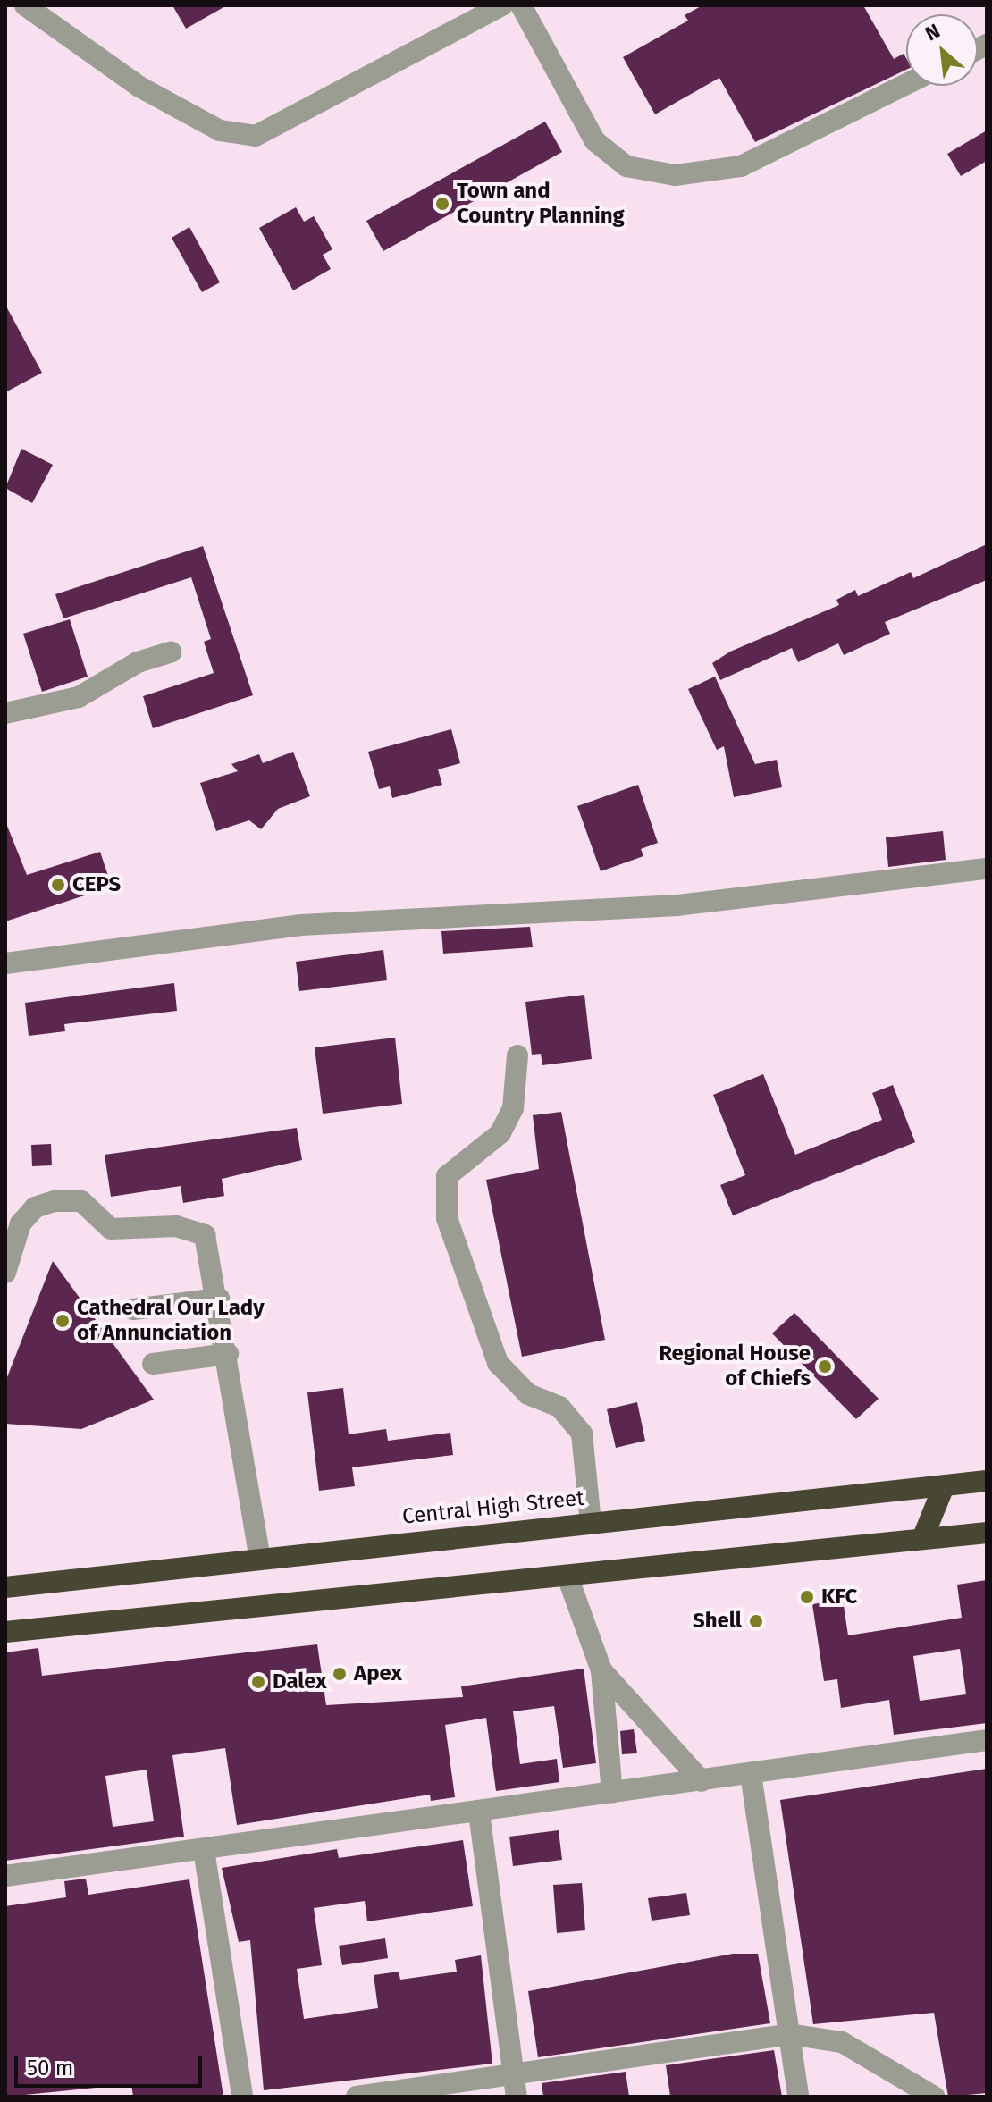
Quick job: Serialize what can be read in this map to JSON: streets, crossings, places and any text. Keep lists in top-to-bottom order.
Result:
{
  "streets": {
    "highway": ["Central High Street"]
  },
  "places": [
    "Town and Country Planning",
    "CEPS",
    "Cathedral Our Lady of Annunciation",
    "Regional House of Chiefs",
    "KFC",
    "Shell",
    "Apex",
    "Dalex"
  ],
  "scale_bar": "50 m",
  "north": "top left"
}
